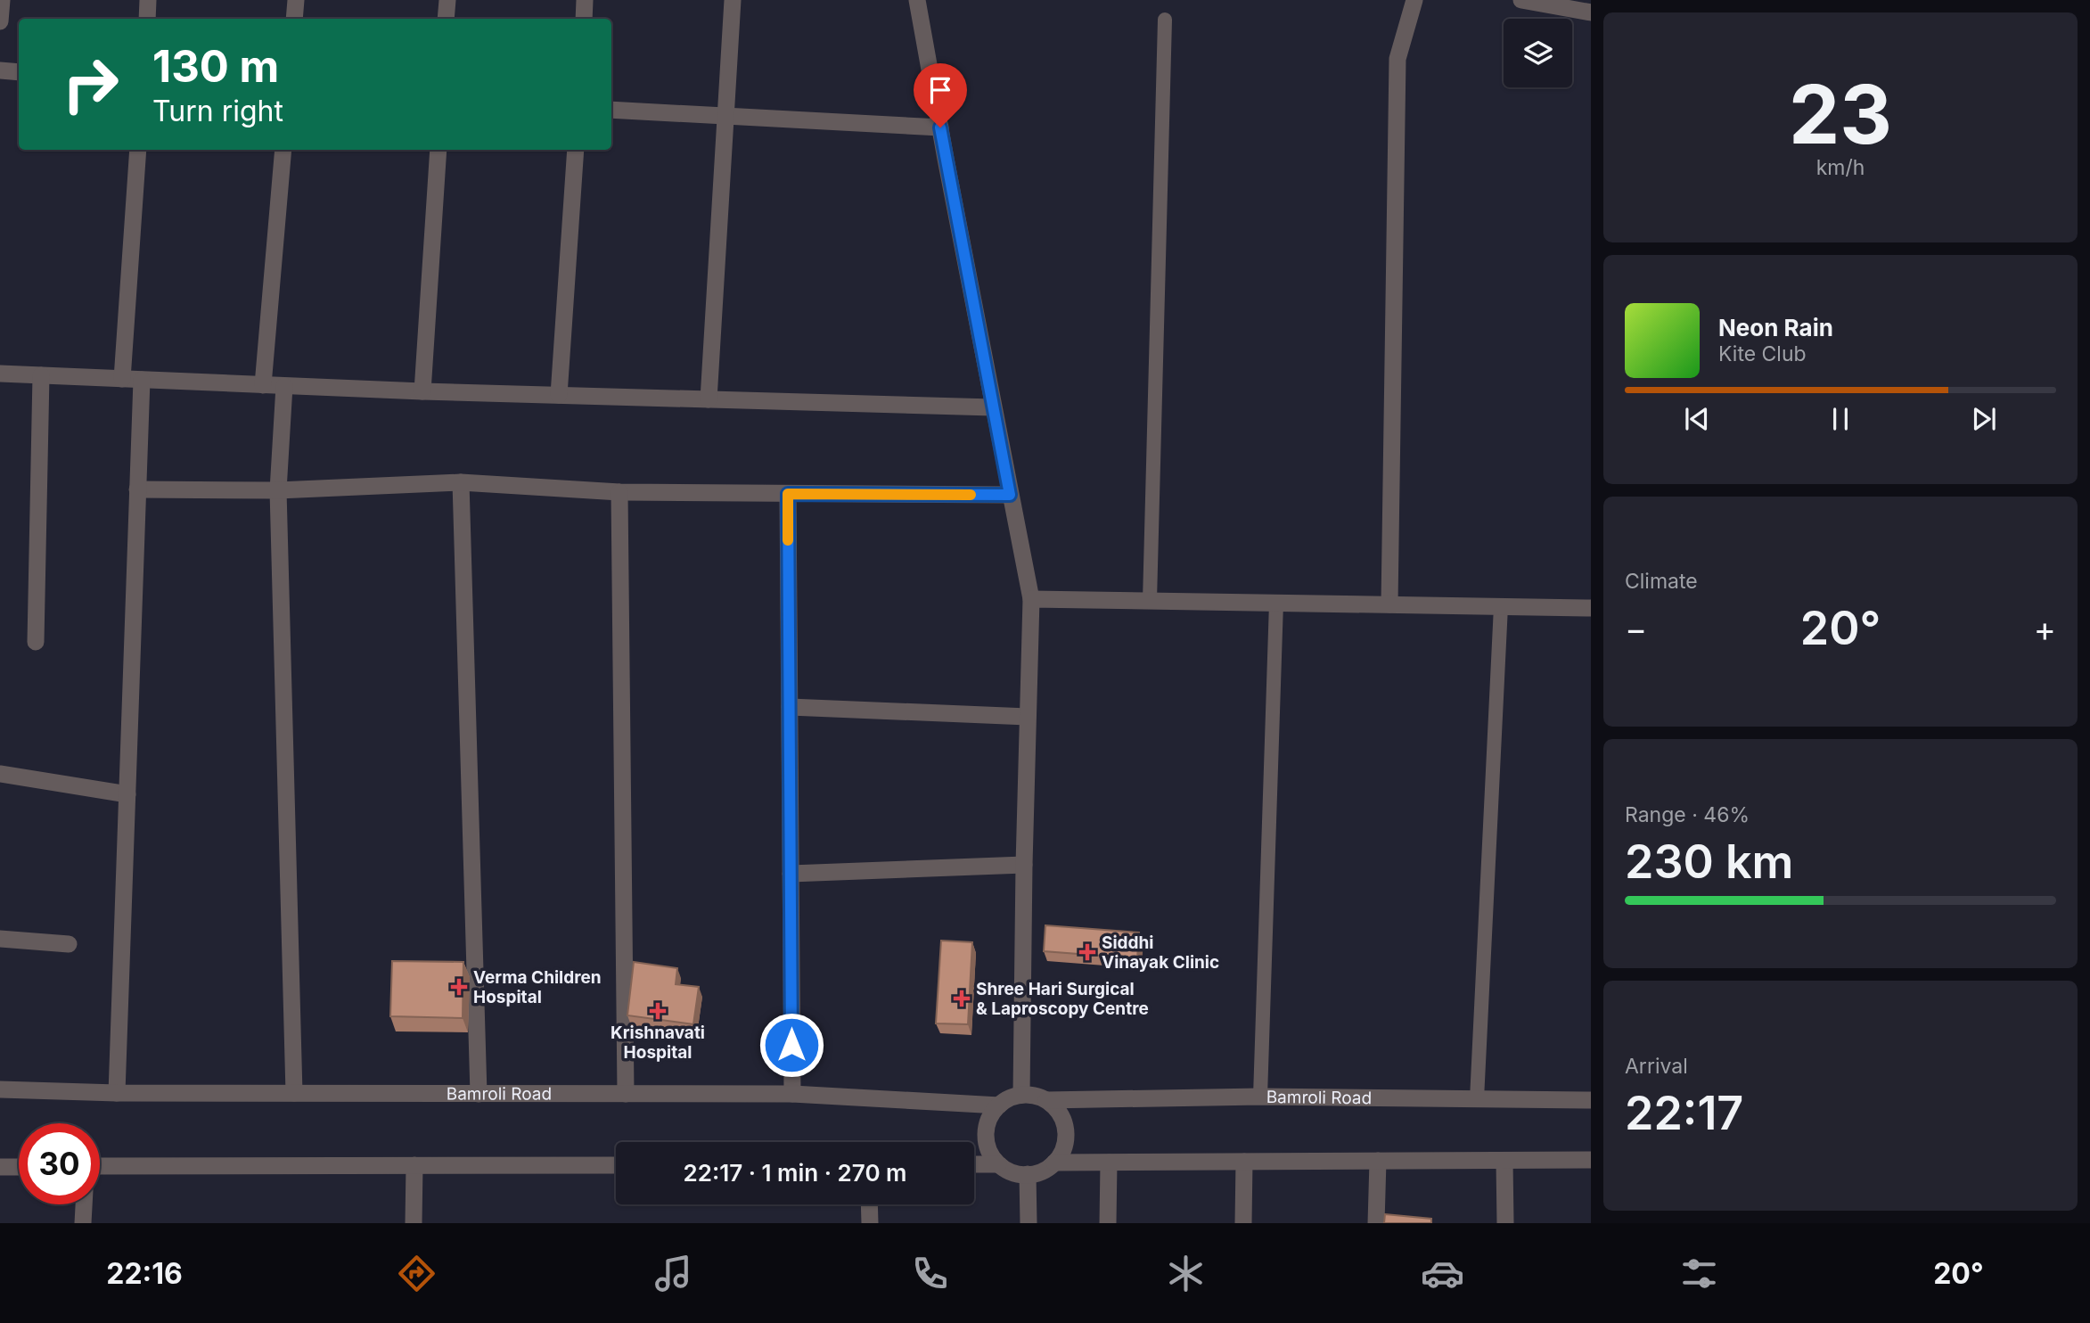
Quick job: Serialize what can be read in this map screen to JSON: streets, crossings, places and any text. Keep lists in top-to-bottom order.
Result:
{
  "streets": {
    "street": ["Bamroli Road"]
  },
  "places": {
    "health": [
      "Siddhi Vinayak Clinic",
      "Verma Children Hospital",
      "Shree Hari Surgical & Laproscopy Centre",
      "Krishnavati Hospital"
    ]
  },
  "page": {
    "tile": [
      ["23", "km/h"],
      "Climate",
      ["Range · 46%", "230 km"],
      ["Arrival", "22:17"]
    ],
    "turn": ["130 m", "Turn right"],
    "song": ["Neon Rain", "Kite Club"],
    "heat": ["−", "20°", "+"],
    "limit": "30",
    "trip": "22:17 · 1 min · 270 m",
    "tabs": ["22:16", "20°"]
  }
}
